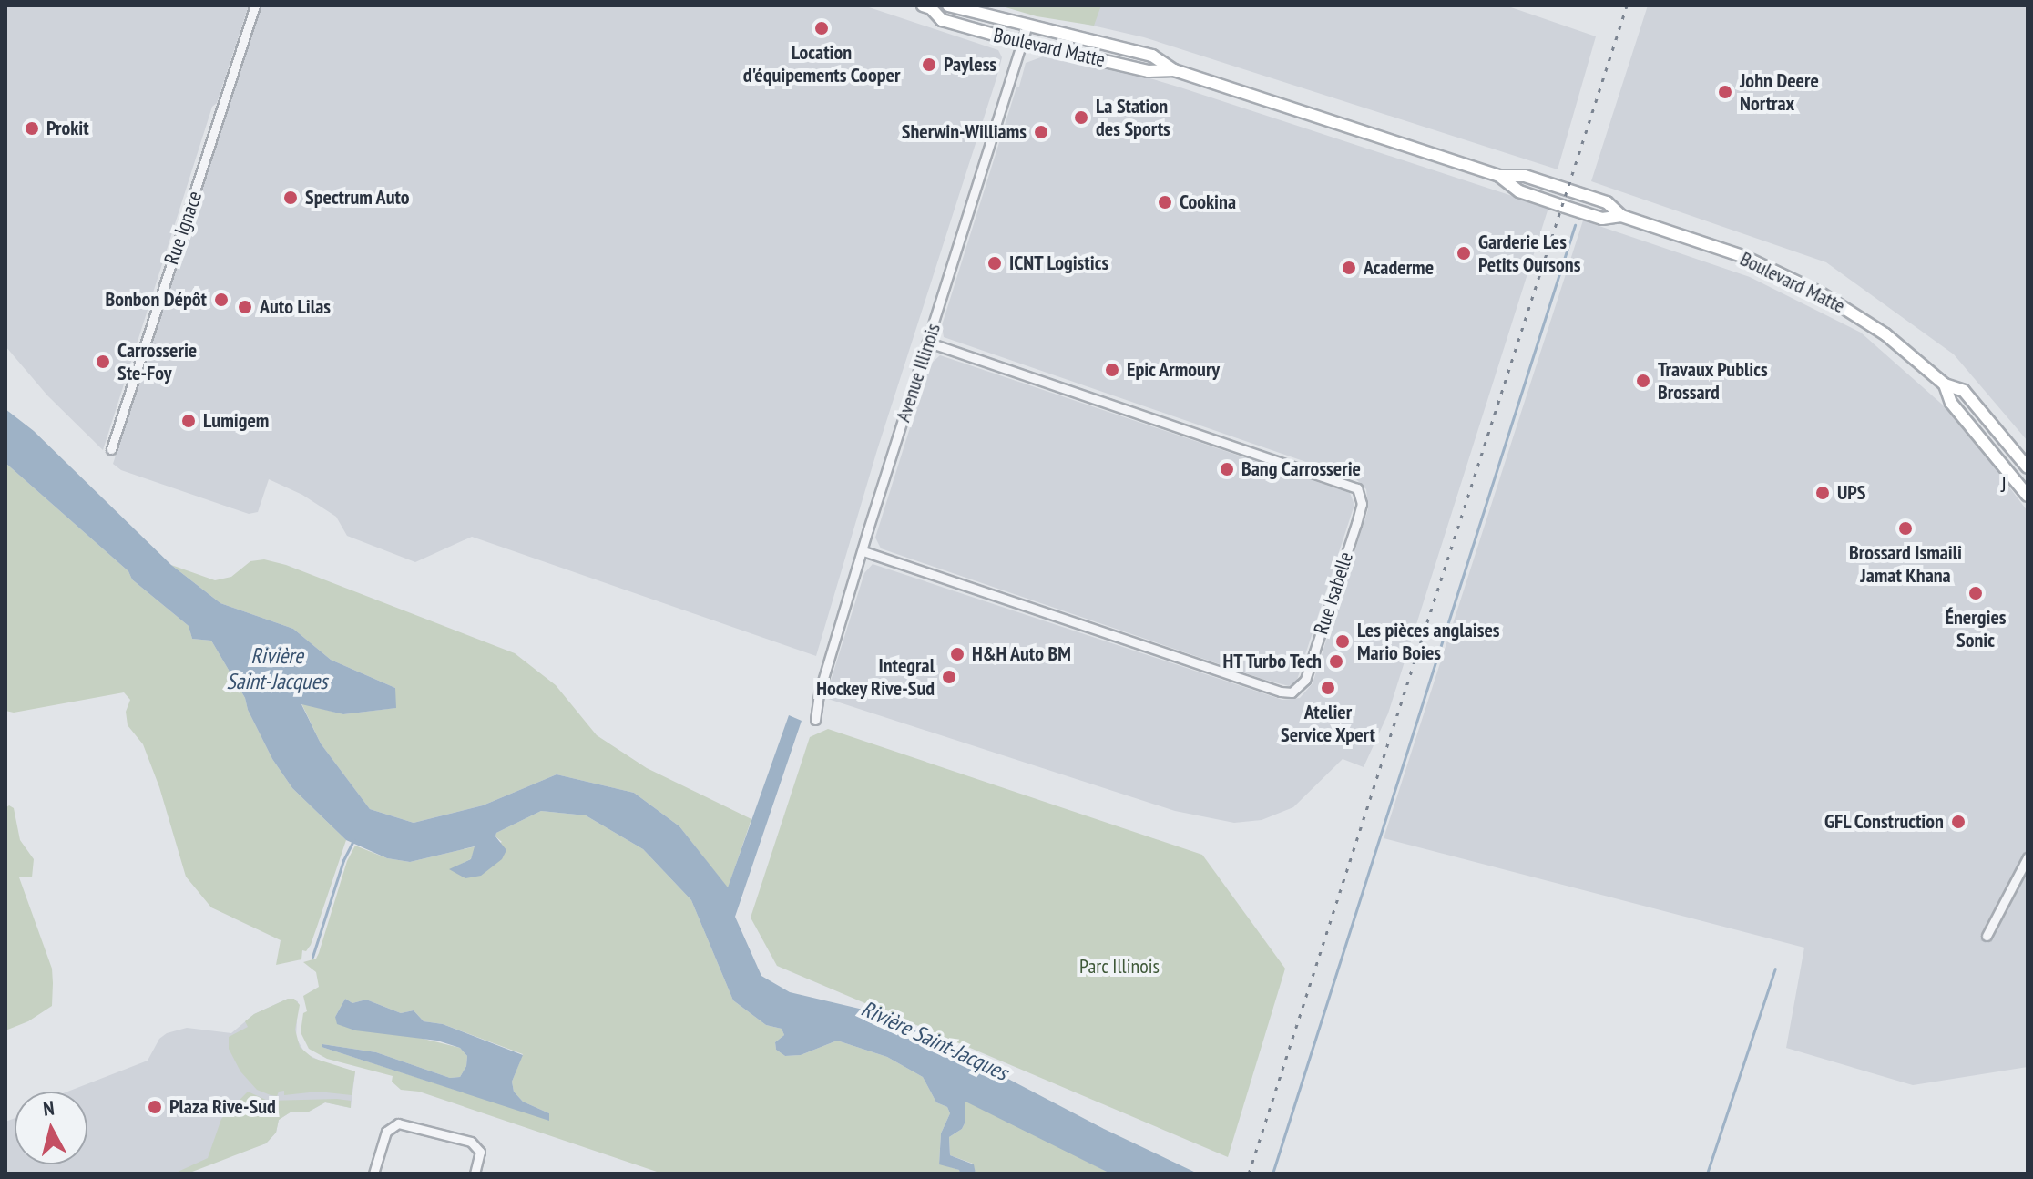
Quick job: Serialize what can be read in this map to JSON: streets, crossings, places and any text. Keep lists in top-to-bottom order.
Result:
{
  "streets": {
    "main road": ["Boulevard Matte"],
    "street": ["Rue Ignace", "Avenue Illinois", "Rue Isabelle"]
  },
  "crossings": [
    ["Boulevard Matte", "Avenue Illinois"],
    ["Avenue Illinois", "Rue Isabelle"]
  ],
  "districts": ["J"],
  "water": ["Rivière Saint-Jacques"],
  "parks": ["Parc Illinois"],
  "places": [
    "Location d'équipements Cooper",
    "Payless",
    "John Deere Nortrax",
    "La Station des Sports",
    "Prokit",
    "Sherwin-Williams",
    "Spectrum Auto",
    "Cookina",
    "Garderie Les Petits Oursons",
    "ICNT Logistics",
    "Acaderme",
    "Bonbon Dépôt",
    "Auto Lilas",
    "Carrosserie Ste-Foy",
    "Epic Armoury",
    "Travaux Publics Brossard",
    "Lumigem",
    "Bang Carrosserie",
    "UPS",
    "Brossard Ismaili Jamat Khana",
    "Énergies Sonic",
    "Les pièces anglaises Mario Boies",
    "H&H Auto BM",
    "HT Turbo Tech",
    "Integral Hockey Rive-Sud",
    "Atelier Service Xpert",
    "GFL Construction",
    "Plaza Rive-Sud"
  ],
  "north": "top"
}
